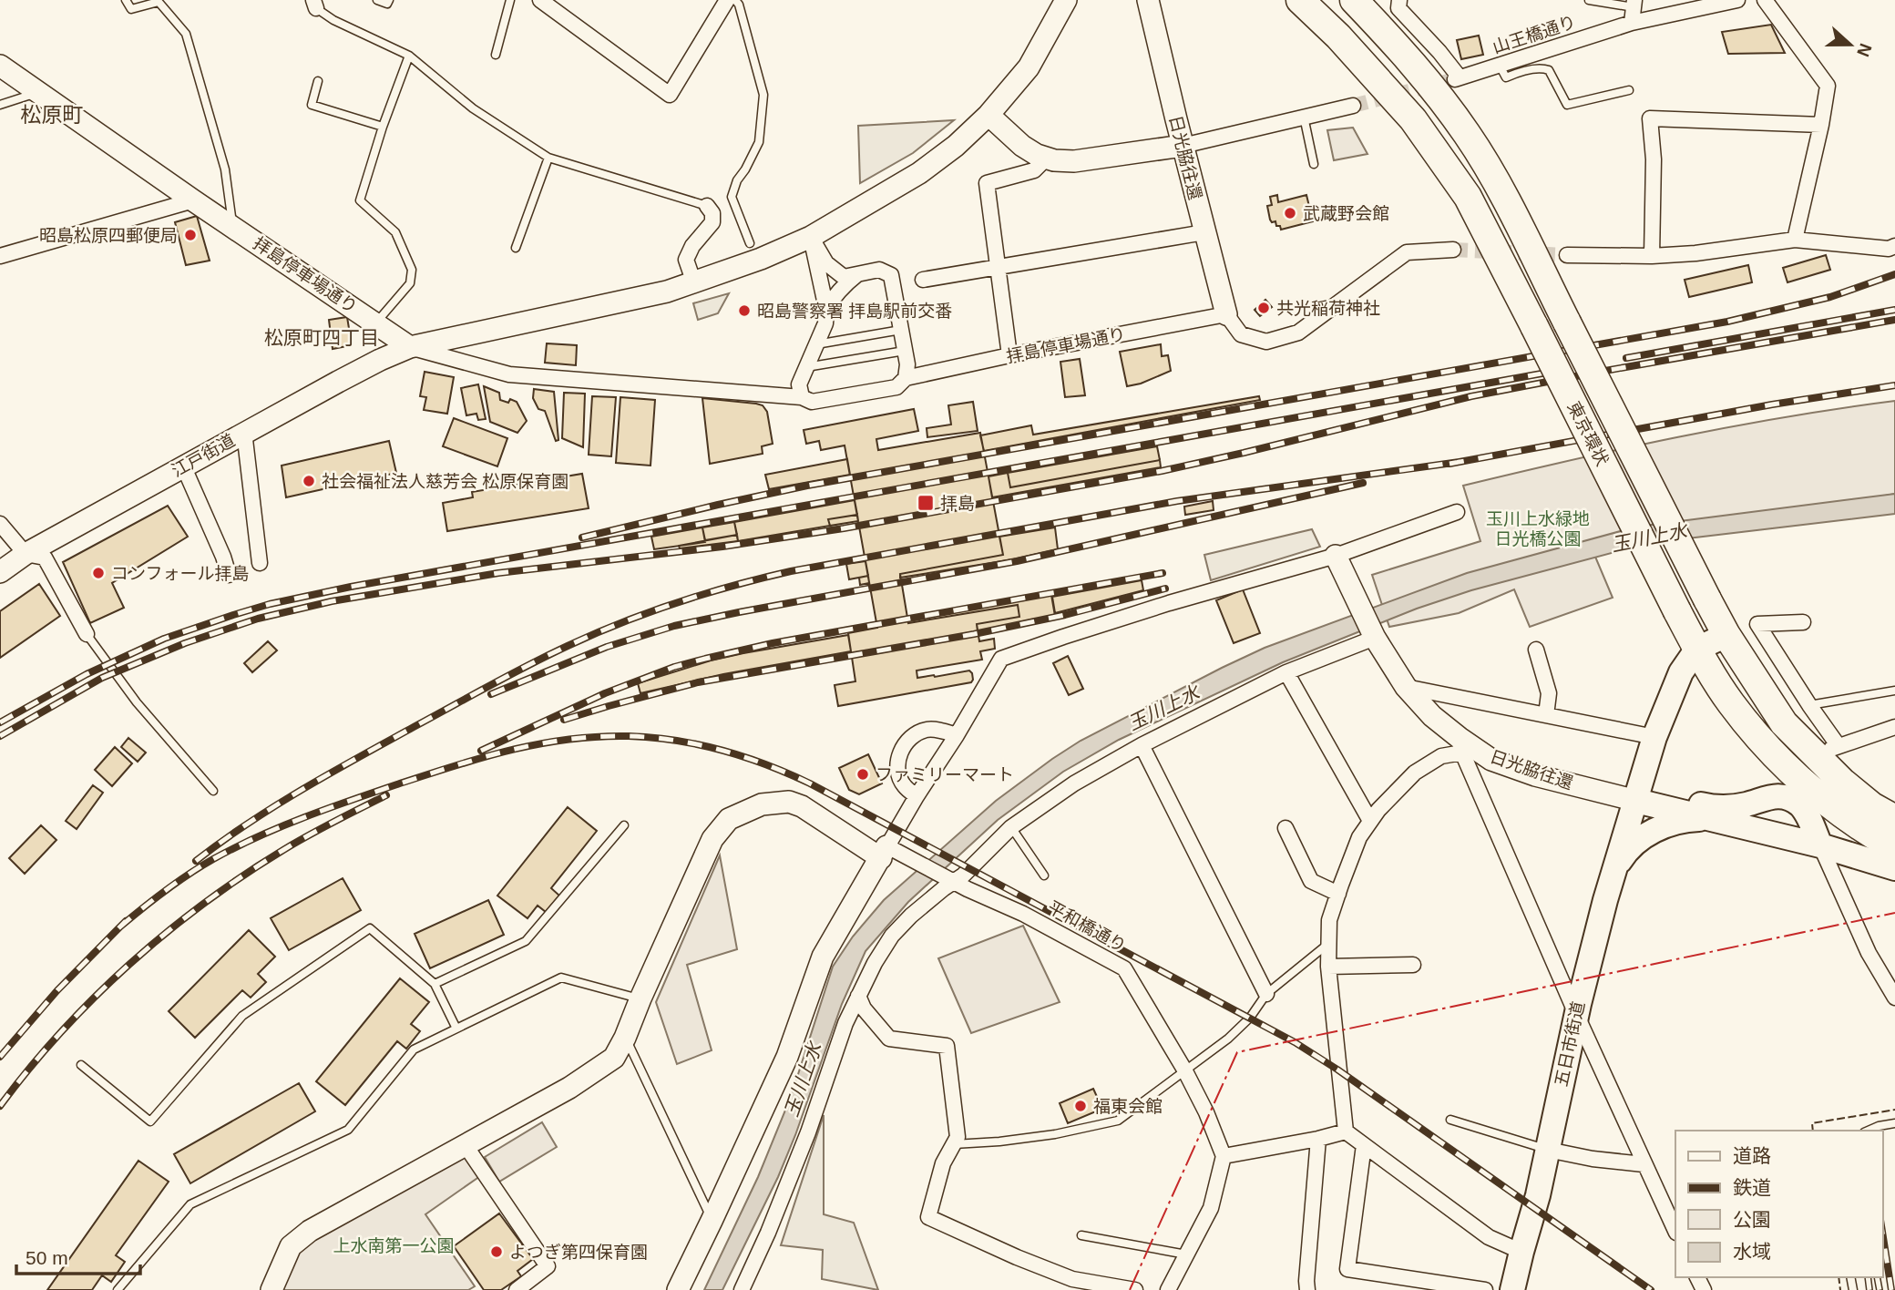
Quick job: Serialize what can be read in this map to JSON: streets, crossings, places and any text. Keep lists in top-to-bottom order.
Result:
{
  "streets": {
    "highway": ["東京環状"],
    "main road": ["五日市街道"],
    "street": [
      "山王橋通り",
      "日光脇往還",
      "拝島停車場通り",
      "江戸街道",
      "平和橋通り"
    ]
  },
  "crossings": [
    ["日光脇往還", "拝島停車場通り"],
    ["日光脇往還", "五日市街道"],
    ["拝島停車場通り", "江戸街道"],
    ["東京環状", "五日市街道"]
  ],
  "districts": ["松原町", "松原町四丁目"],
  "water": ["玉川上水"],
  "parks": ["玉川上水緑地 日光橋公園", "上水南第一公園"],
  "places": {
    "other": [
      "武蔵野会館",
      "昭島松原四郵便局",
      "共光稲荷神社",
      "昭島警察署 拝島駅前交番",
      "社会福祉法人慈芳会 松原保育園",
      "コンフォール拝島",
      "ファミリーマート",
      "福東会館",
      "よつぎ第四保育園"
    ],
    "transit": ["拝島"]
  },
  "legend": [
    "道路",
    "鉄道",
    "公園",
    "水域"
  ],
  "scale_bar": "50 m",
  "north": "right"
}
